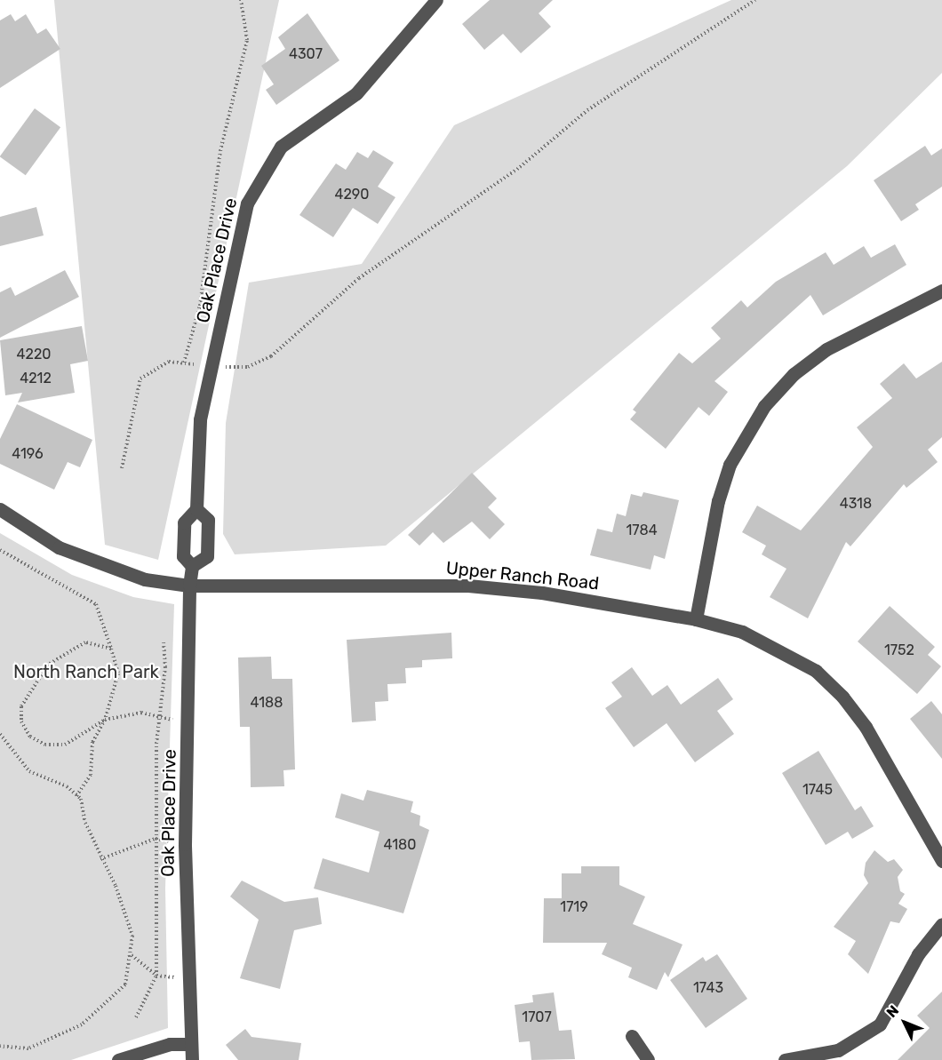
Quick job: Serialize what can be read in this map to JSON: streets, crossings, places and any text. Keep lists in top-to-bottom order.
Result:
{
  "streets": {
    "street": ["Oak Place Drive", "Upper Ranch Road"]
  },
  "crossings": [
    ["Oak Place Drive", "Upper Ranch Road"]
  ],
  "parks": ["North Ranch Park"],
  "house_numbers": [
    "4307",
    "4290",
    "4220",
    "4212",
    "4196",
    "4318",
    "1784",
    "1752",
    "4188",
    "1745",
    "4180",
    "1719",
    "1743",
    "1707"
  ],
  "north": "top left"
}
